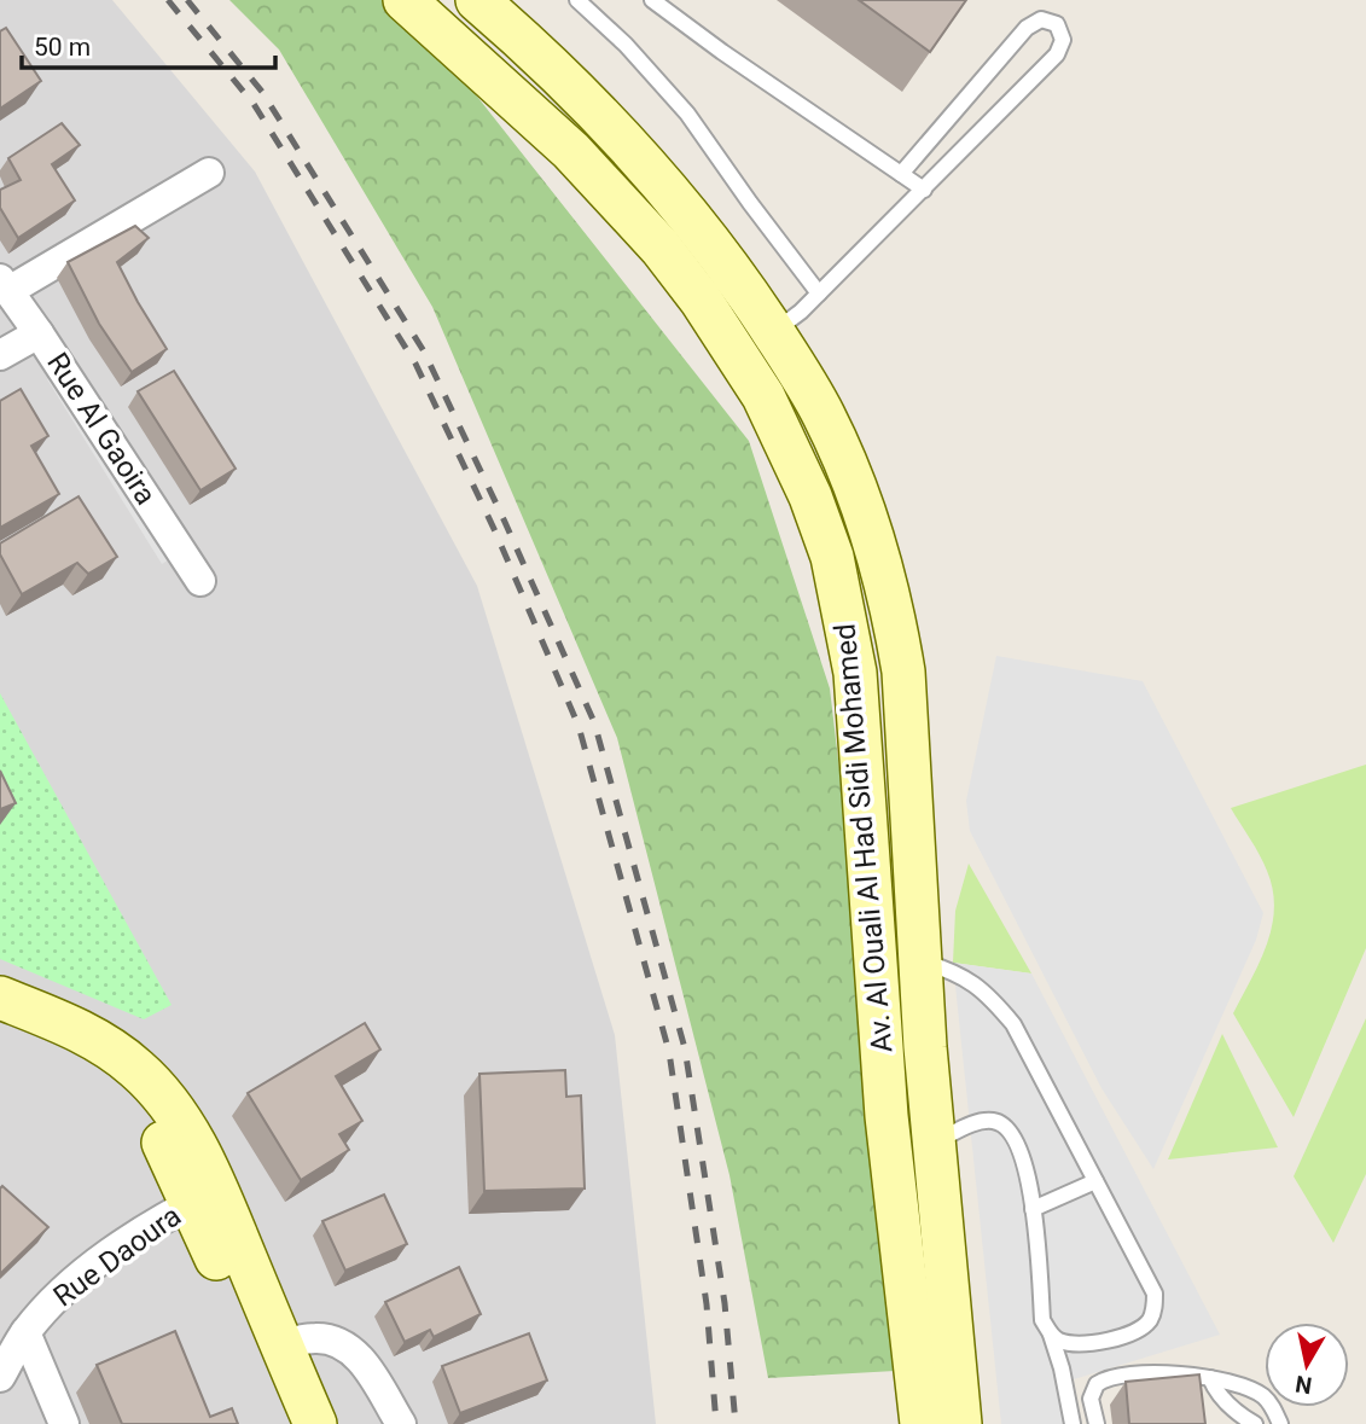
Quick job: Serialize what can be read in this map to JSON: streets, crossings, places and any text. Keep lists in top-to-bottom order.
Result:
{
  "streets": {
    "street": ["Rue Al Gaoira", "Av. Al Ouali Al Had Sidi Mohamed", "Rue Daoura"]
  },
  "scale_bar": "50 m",
  "north": "bottom"
}
